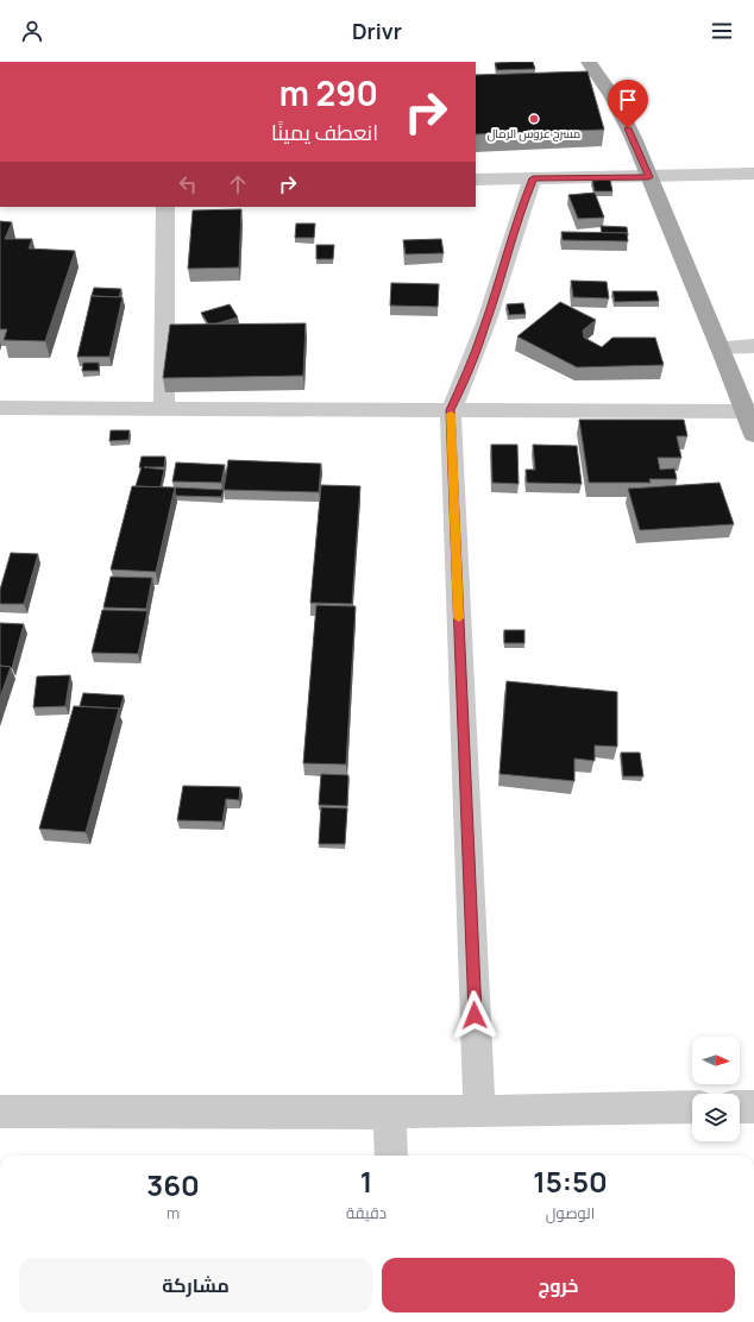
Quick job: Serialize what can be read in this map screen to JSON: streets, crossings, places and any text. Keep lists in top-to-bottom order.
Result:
{
  "places": ["مسرح عروس الرمال"],
  "north": "right",
  "page": {
    "header": "Drivr",
    "turn": ["290 m", "انعطف يمينًا"],
    "eta": [
      "15:50",
      "الوصول",
      "1",
      "دقيقة",
      "360",
      "m"
    ],
    "buttons": ["خروج", "مشاركة"]
  }
}
